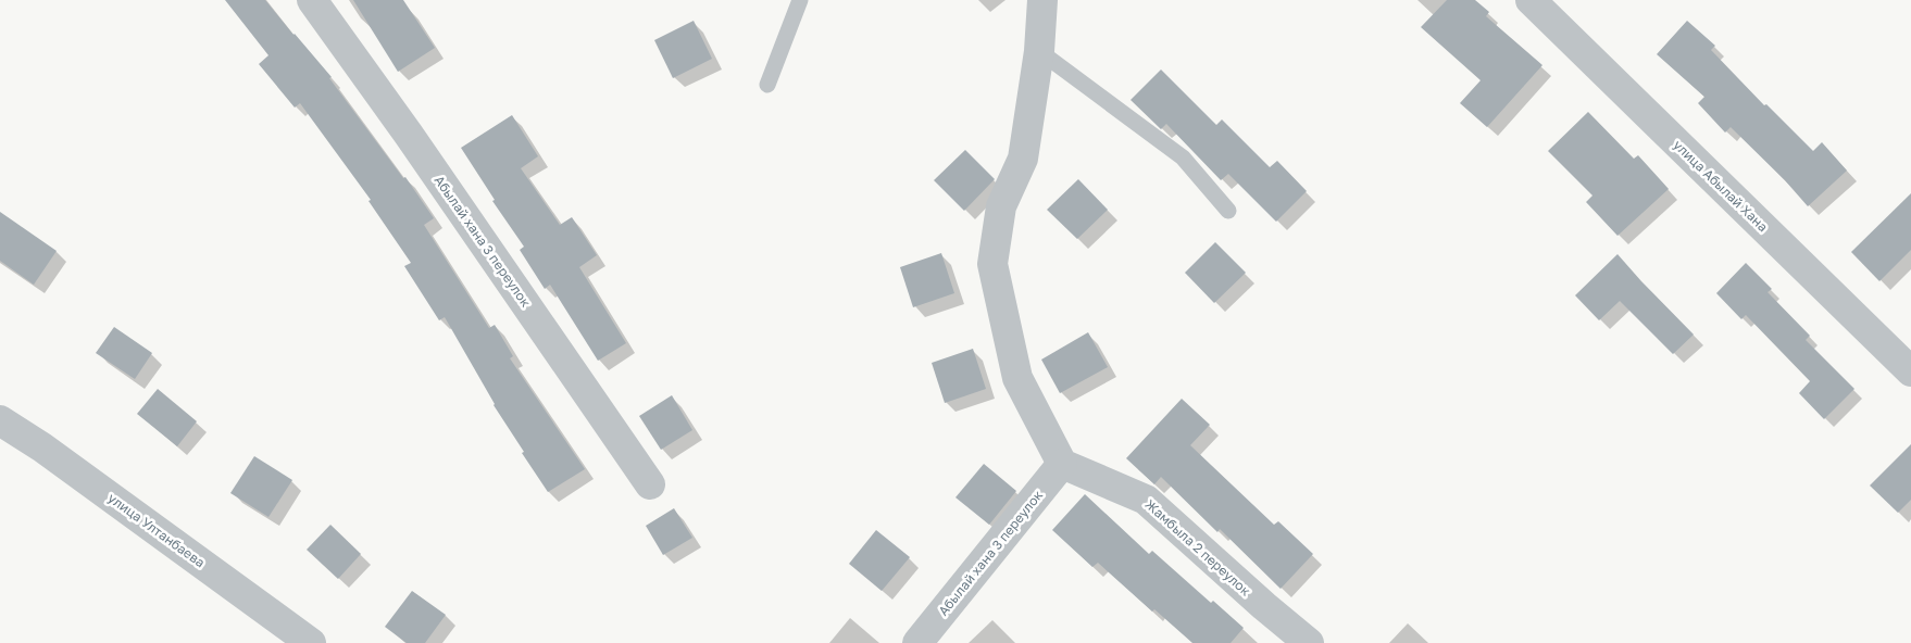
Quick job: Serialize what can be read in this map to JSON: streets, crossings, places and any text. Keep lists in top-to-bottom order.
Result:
{
  "streets": {
    "street": [
      "улица Абылай Хана",
      "Абылай хана 3 переулок",
      "улица Ултанбаева",
      "Жамбыла 2 переулок"
    ]
  },
  "crossings": [
    ["Абылай хана 3 переулок", "Жамбыла 2 переулок"]
  ]
}
